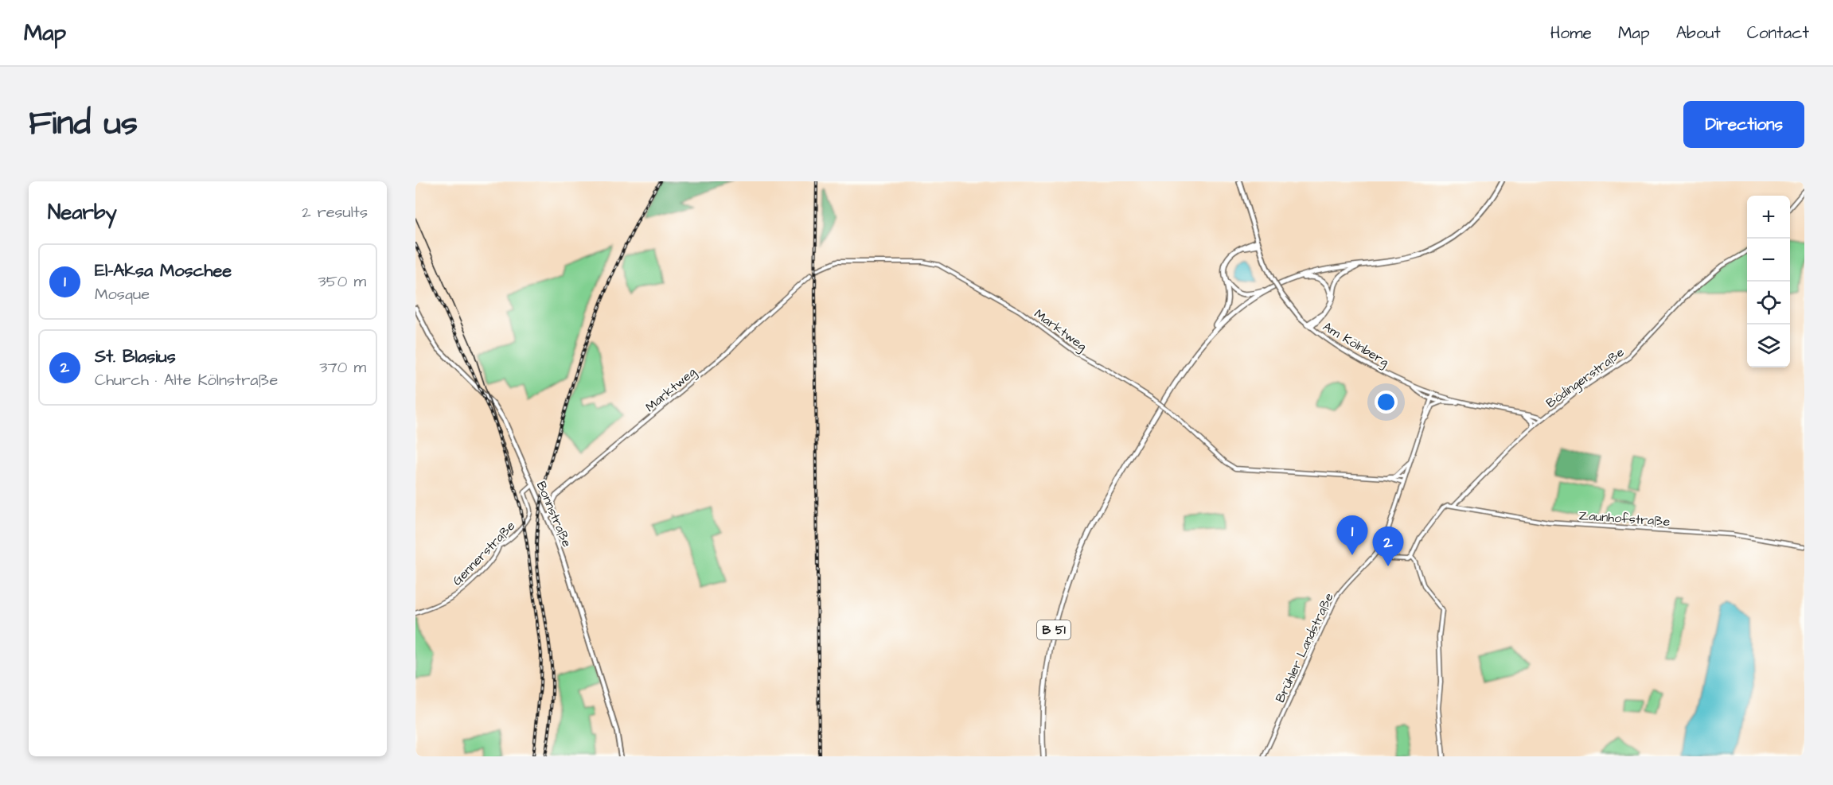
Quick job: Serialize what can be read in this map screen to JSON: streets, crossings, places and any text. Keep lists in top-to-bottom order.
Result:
{
  "streets": {
    "highway": ["B 51"],
    "main road": ["Am Kölnberg", "Bonnstraße"],
    "street": [
      "Marktweg",
      "Bödingerstraße",
      "Zaunhofstraße",
      "Gennerstraße",
      "Brühler Landstraße"
    ]
  },
  "crossings": [
    ["Marktweg", "Bonnstraße"],
    ["Am Kölnberg", "Bödingerstraße"],
    ["Am Kölnberg", "Brühler Landstraße"],
    ["Bödingerstraße", "Zaunhofstraße"],
    ["Bonnstraße", "Gennerstraße"]
  ],
  "page": {
    "header": "Map",
    "nav": [
      "Home",
      "Map",
      "About",
      "Contact"
    ],
    "title": "Find us",
    "buttons": "Directions",
    "heading": ["Nearby", "2 results"],
    "map_buttons": ["+", "−"],
    "list": [
      {
        "mark": "1",
        "name": "El-Aksa Moschee",
        "note": "Mosque",
        "value": "350 m"
      },
      {
        "mark": "2",
        "name": "St. Blasius",
        "note": "Church · Alte Kölnstraße",
        "value": "370 m"
      }
    ],
    "pins": ["1", "2"]
  }
}
